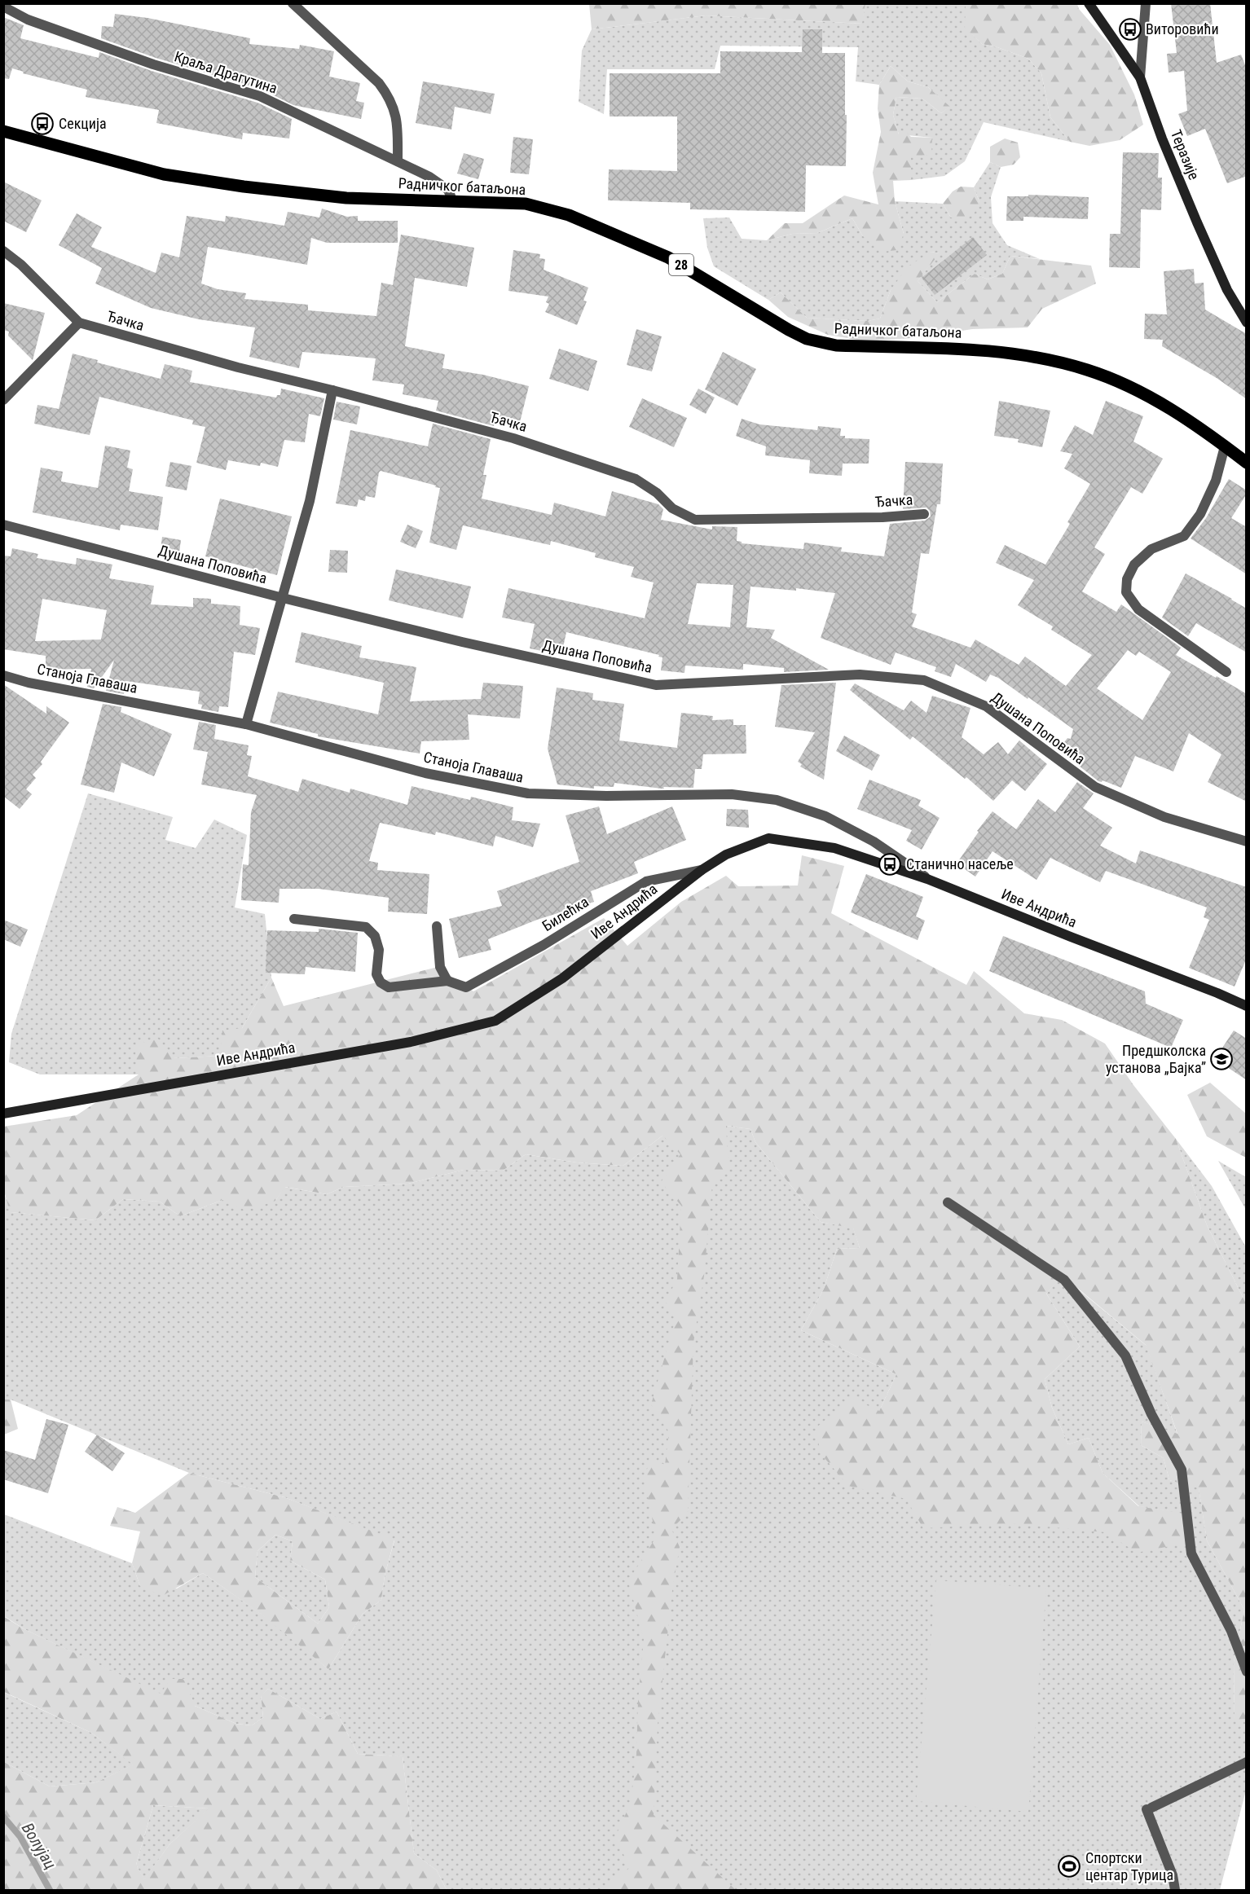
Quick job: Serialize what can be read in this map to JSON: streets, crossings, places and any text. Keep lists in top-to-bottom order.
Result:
{
  "streets": {
    "main road": ["Радничког батаљона", "28"],
    "street": [
      "Краља Драгутина",
      "Теразије",
      "Ђачка",
      "Душана Поповића",
      "Станоја Главаша",
      "Иве Андрића",
      "Билећка"
    ]
  },
  "crossings": [
    ["Краља Драгутина", "Радничког батаљона"],
    ["Станоја Главаша", "Иве Андрића"],
    ["Иве Андрића", "Билећка"]
  ],
  "water": ["Волујац"],
  "places": {
    "bus stop": ["Виторовићи", "Секција", "Станично насеље"],
    "school or university": ["Предшколска установа „Бајка”"],
    "sports": ["Спортски центар Турица"]
  }
}
